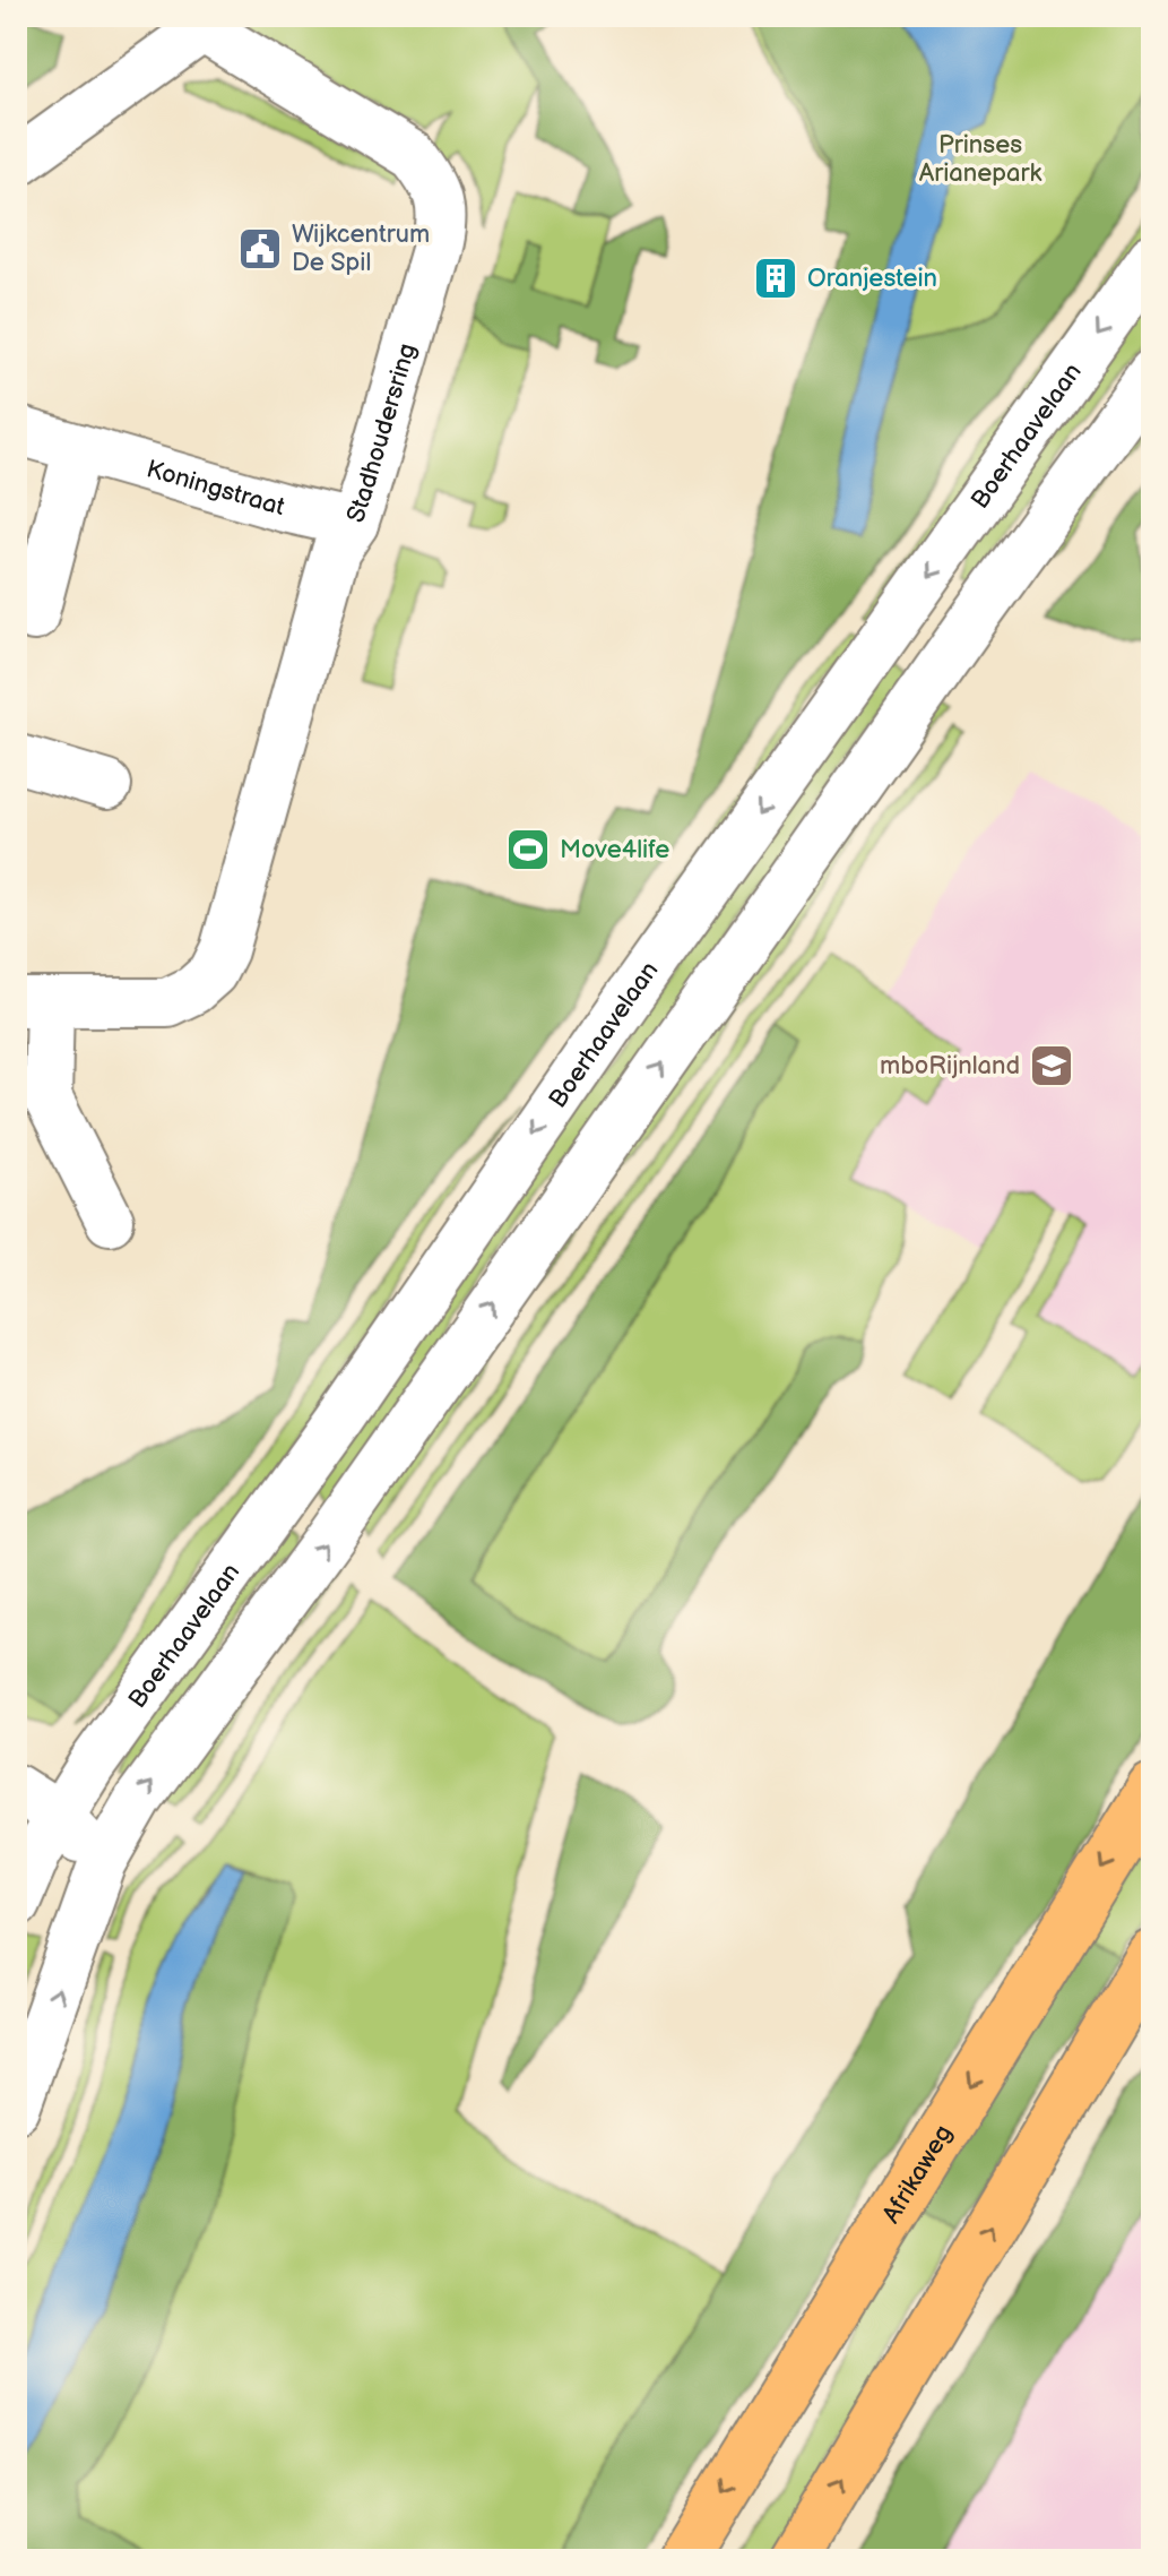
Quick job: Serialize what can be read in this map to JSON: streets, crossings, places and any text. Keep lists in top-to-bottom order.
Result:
{
  "streets": {
    "main road": ["Afrikaweg"],
    "street": ["Stadhoudersring", "Boerhaavelaan", "Koningstraat"]
  },
  "crossings": [
    ["Stadhoudersring", "Koningstraat"]
  ],
  "parks": ["Prinses Arianepark"],
  "places": {
    "public building": ["Wijkcentrum De Spil"],
    "building": ["Oranjestein"],
    "sports": ["Move4life"],
    "school or university": ["mboRijnland"]
  }
}
